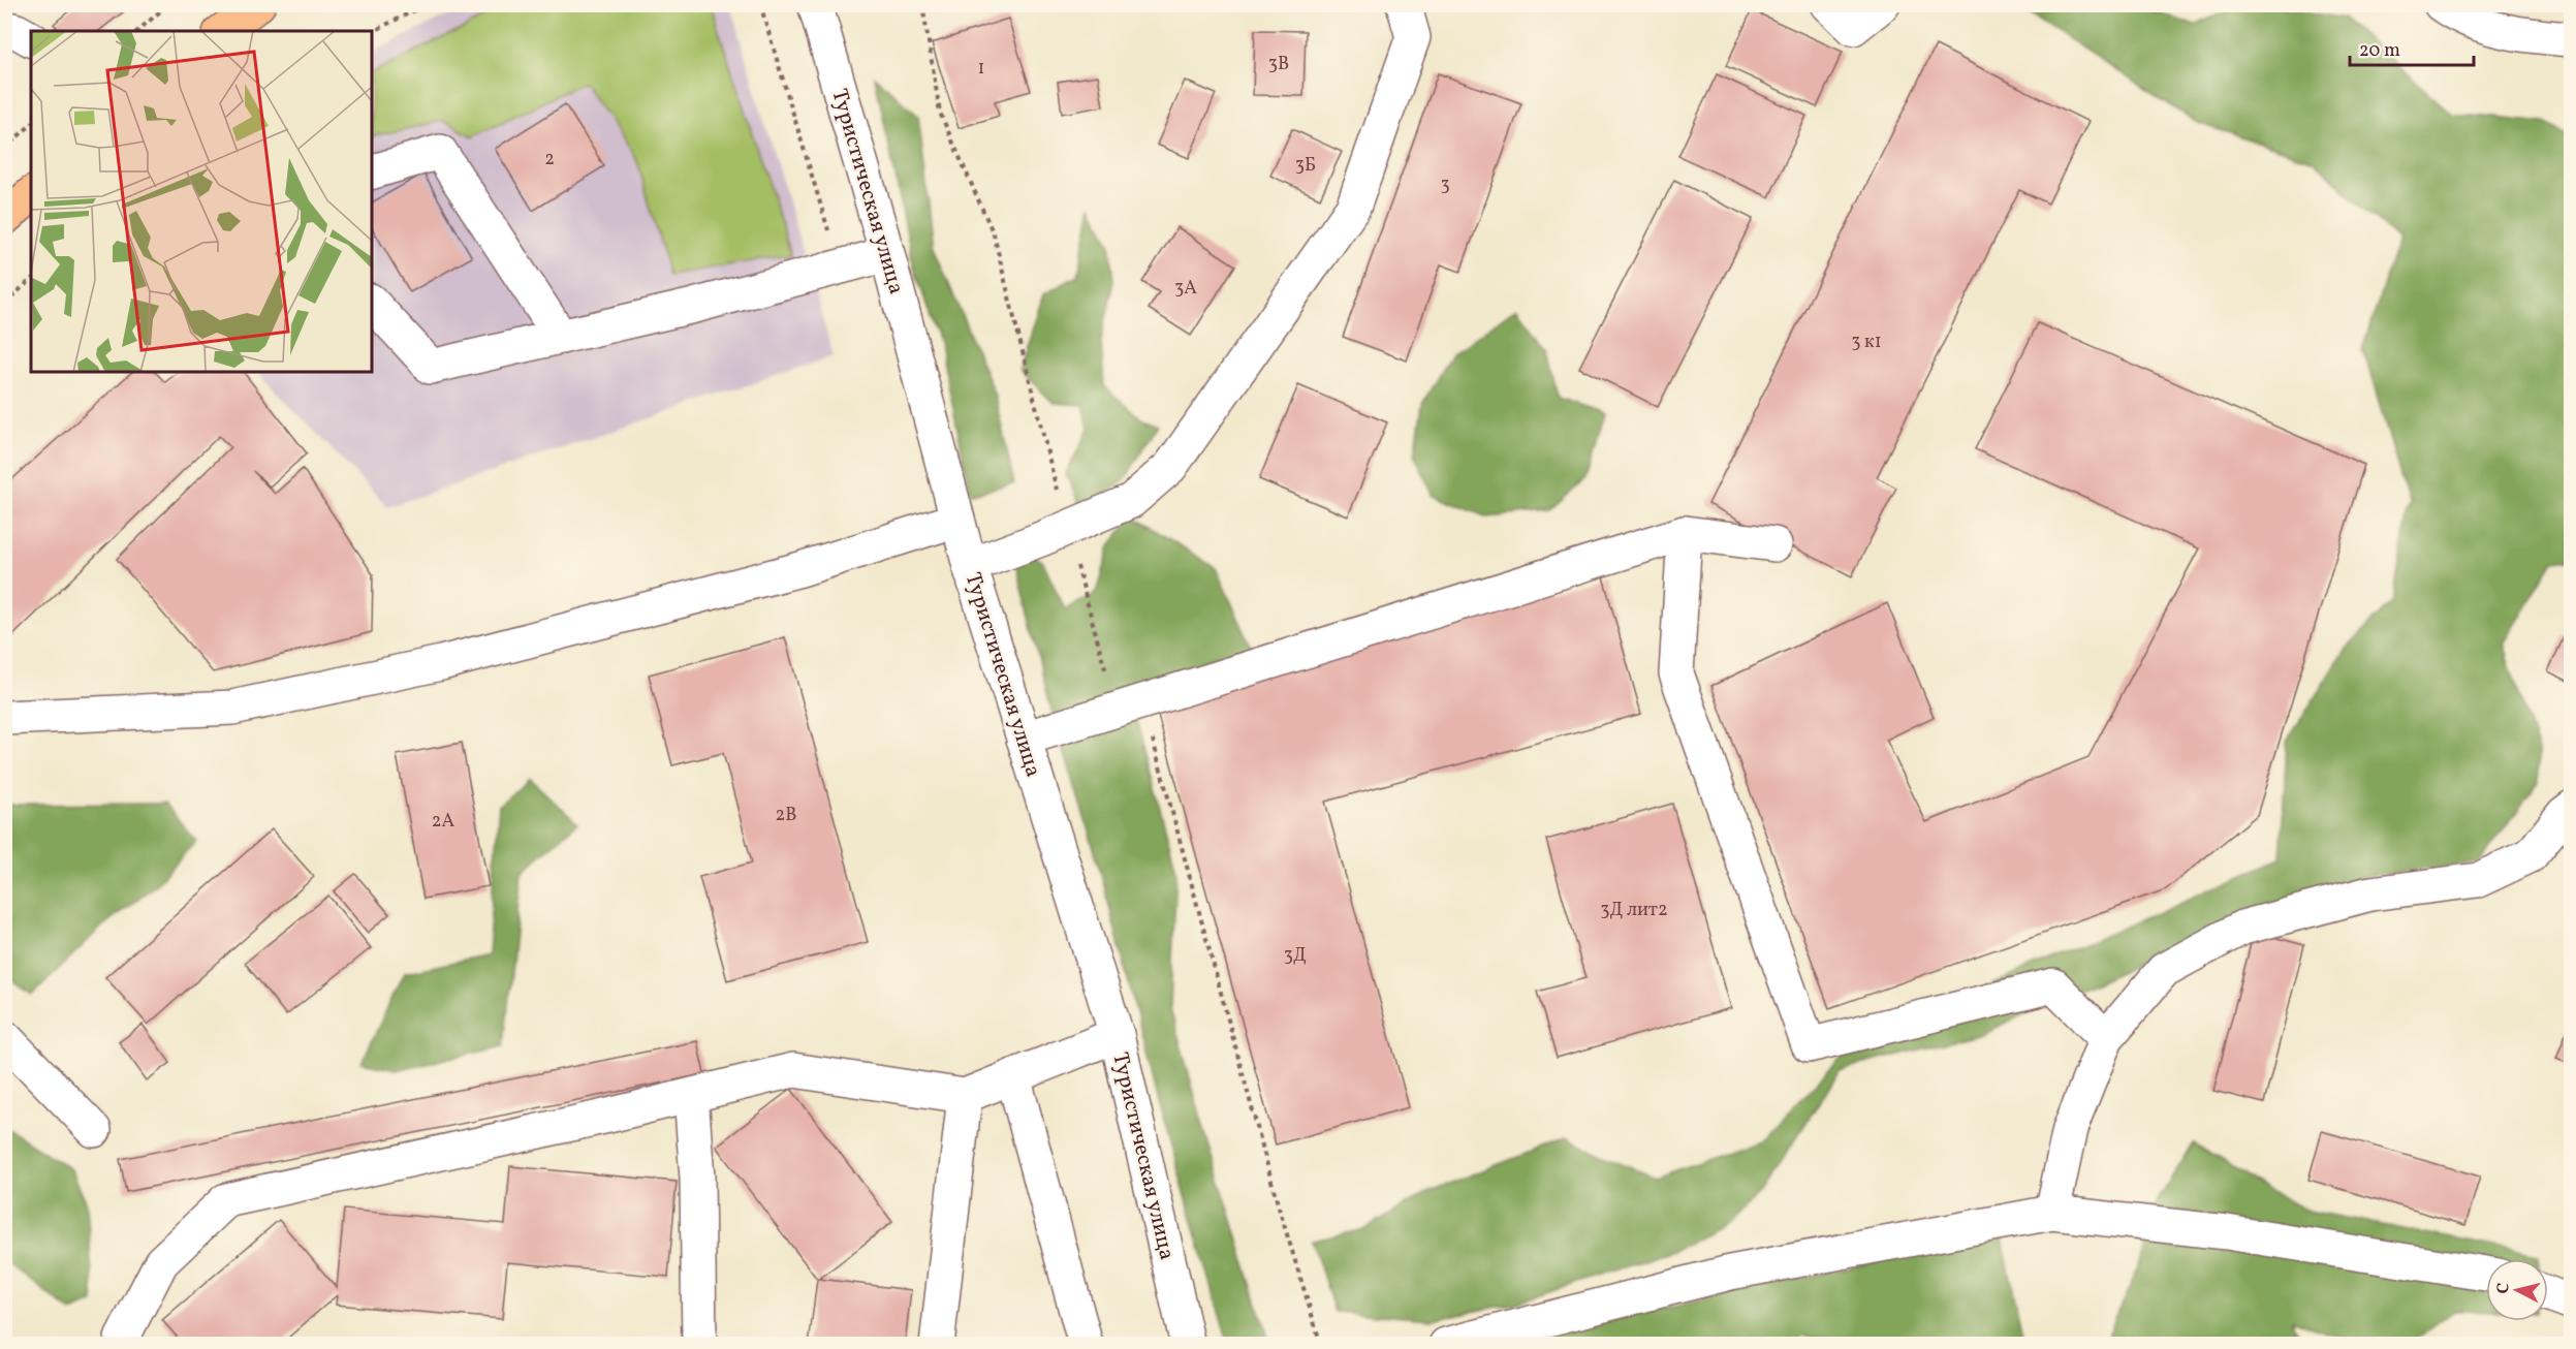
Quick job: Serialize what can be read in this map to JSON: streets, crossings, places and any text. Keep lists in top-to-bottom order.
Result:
{
  "streets": {
    "street": ["Туристическая улица"]
  },
  "house_numbers": [
    "3В",
    "1",
    "2",
    "3Б",
    "3",
    "3А",
    "3 к1",
    "2В",
    "2А",
    "3Д лит2",
    "3Д"
  ],
  "scale_bar": "20 m",
  "north": "left"
}
